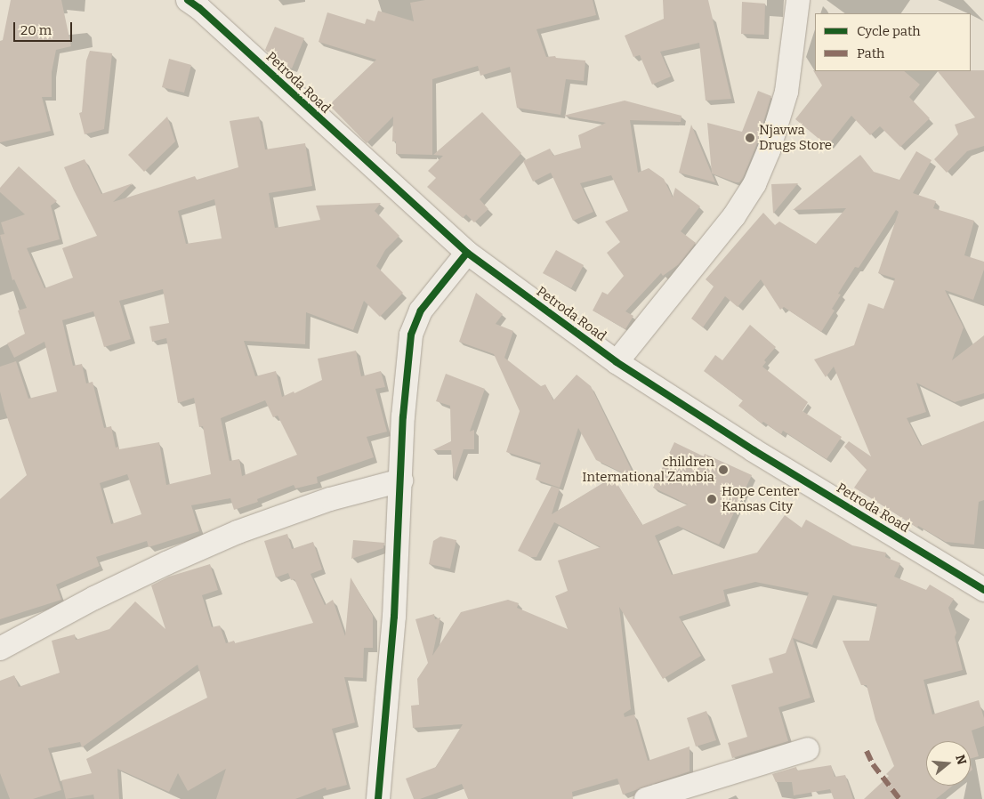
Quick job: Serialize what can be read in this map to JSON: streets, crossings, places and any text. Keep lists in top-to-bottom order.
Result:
{
  "streets": {
    "street": ["Petroda Road"]
  },
  "places": ["Njavwa Drugs Store", "children International Zambia", "Hope Center Kansas City"],
  "legend": ["Cycle path", "Path"],
  "scale_bar": "20 m",
  "north": "right"
}
